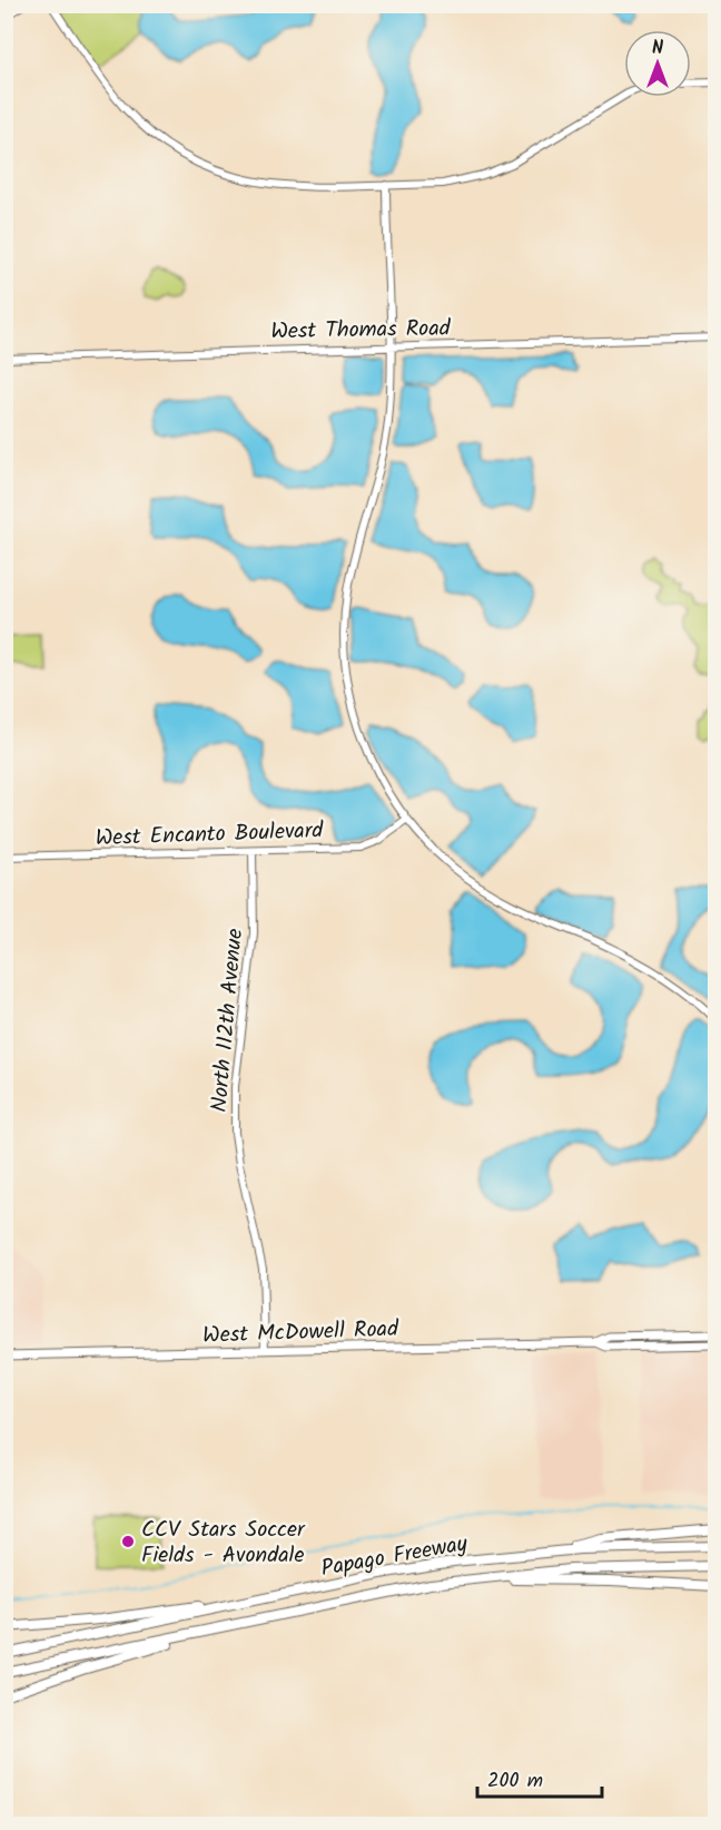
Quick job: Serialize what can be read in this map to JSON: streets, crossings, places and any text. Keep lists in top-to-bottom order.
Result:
{
  "streets": {
    "highway": ["Papago Freeway"],
    "main road": ["West McDowell Road"],
    "street": ["West Thomas Road", "West Encanto Boulevard", "North 112th Avenue"]
  },
  "crossings": [
    ["West Encanto Boulevard", "North 112th Avenue"],
    ["North 112th Avenue", "West McDowell Road"]
  ],
  "places": ["CCV Stars Soccer Fields - Avondale"],
  "scale_bar": "200 m",
  "north": "top"
}
